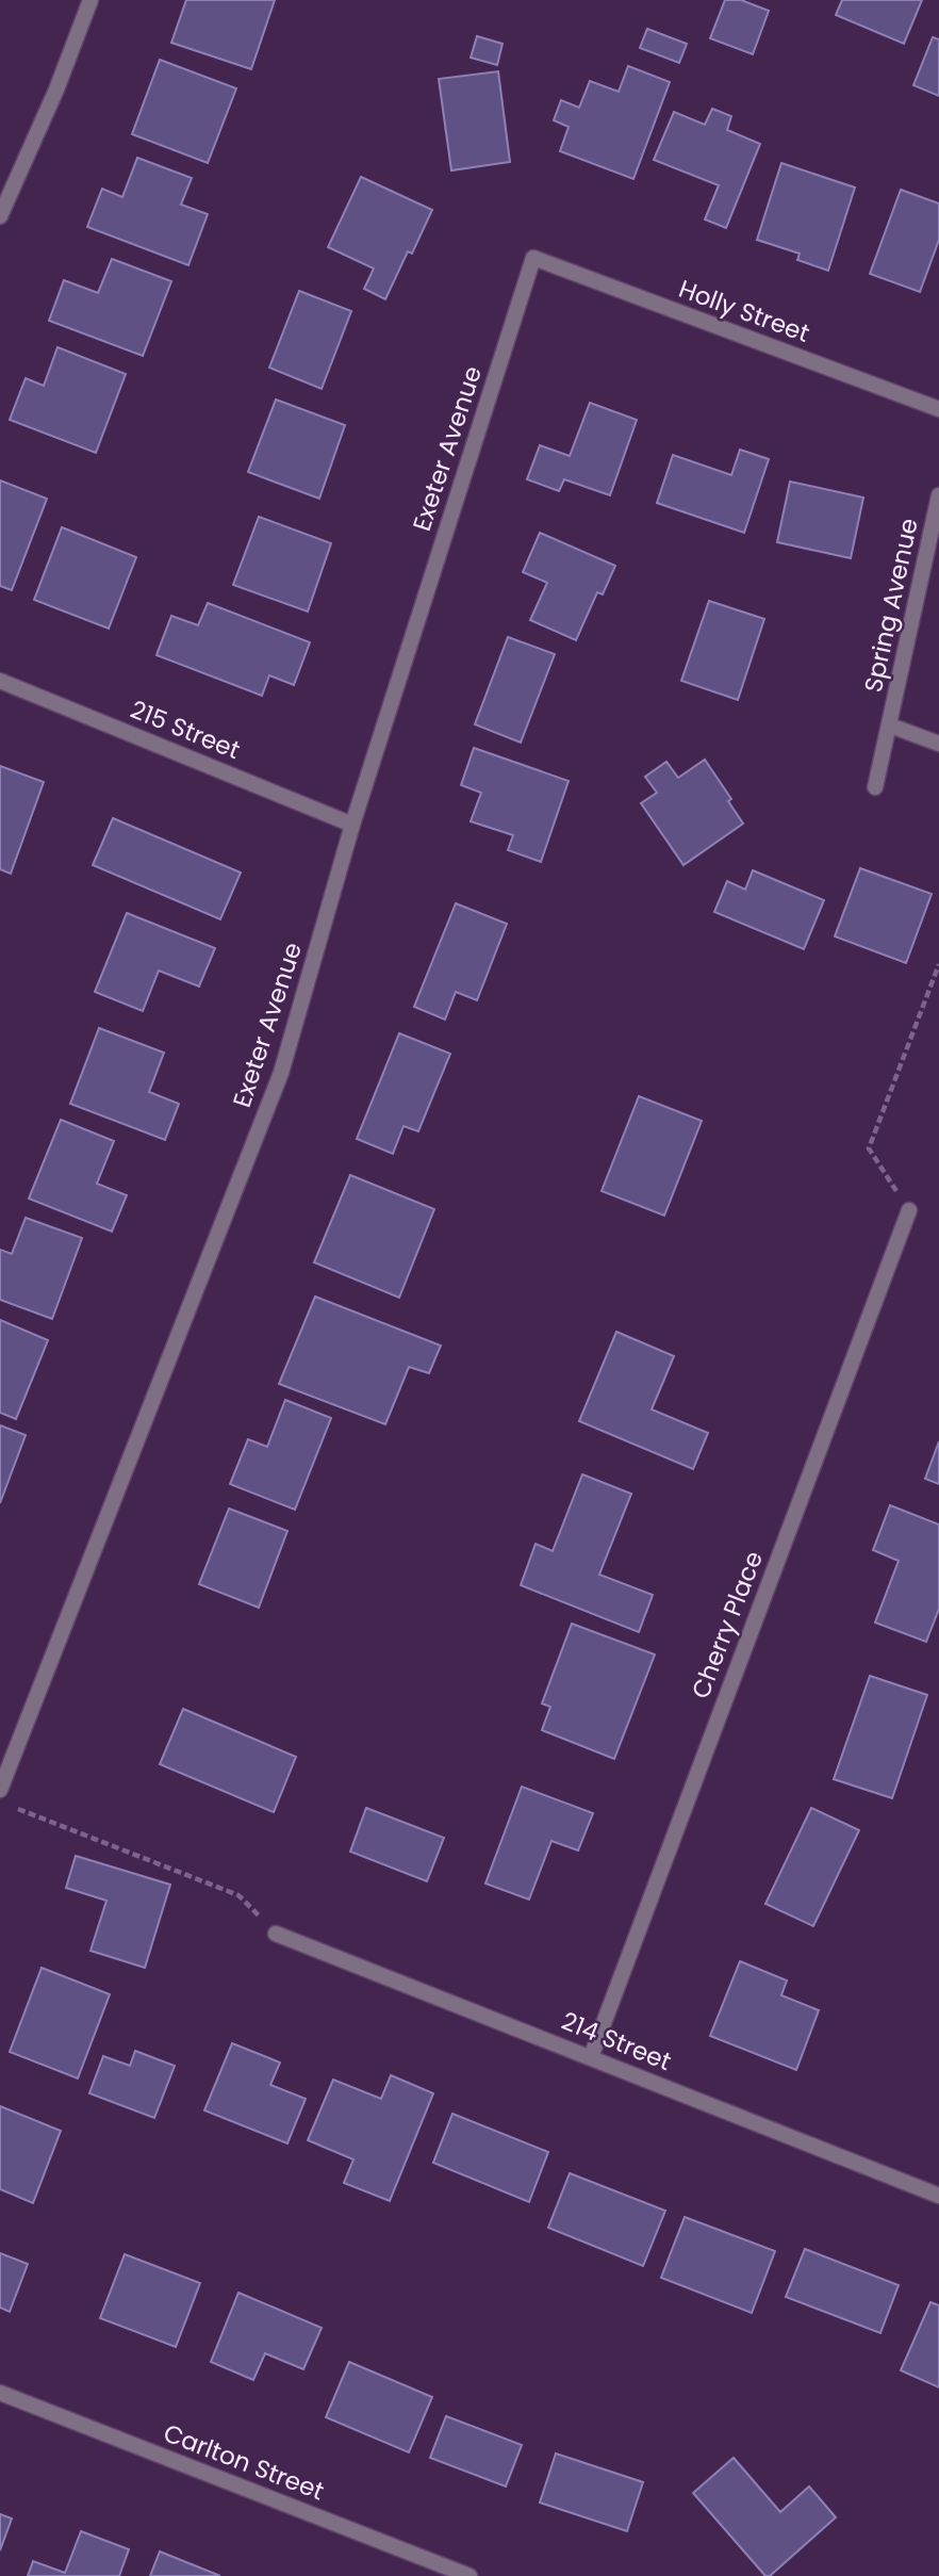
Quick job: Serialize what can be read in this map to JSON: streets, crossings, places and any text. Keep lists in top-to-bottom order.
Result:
{
  "streets": {
    "street": [
      "Holly Street",
      "Exeter Avenue",
      "Spring Avenue",
      "215 Street",
      "Cherry Place",
      "214 Street",
      "Carlton Street"
    ]
  },
  "crossings": [
    ["Holly Street", "Exeter Avenue"],
    ["Exeter Avenue", "215 Street"],
    ["Cherry Place", "214 Street"]
  ]
}
